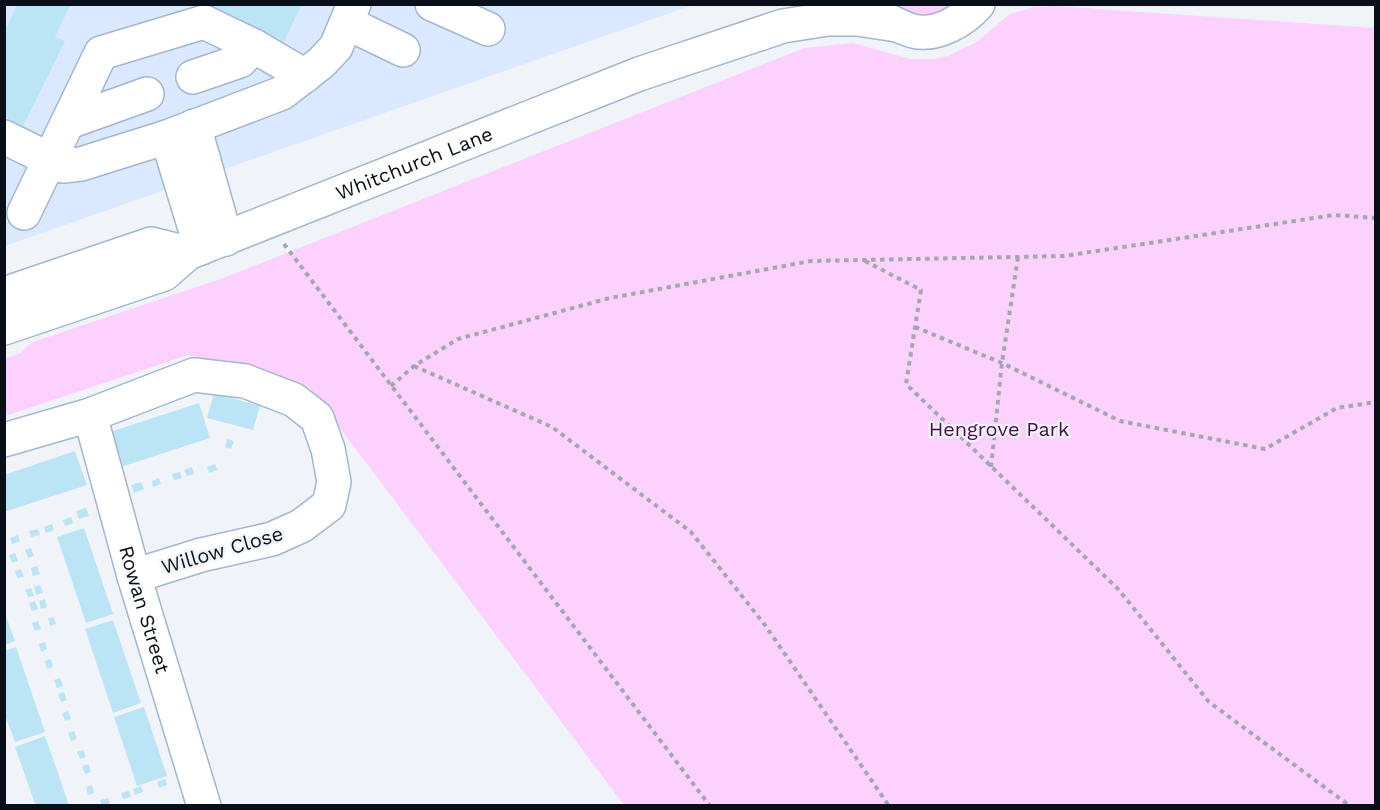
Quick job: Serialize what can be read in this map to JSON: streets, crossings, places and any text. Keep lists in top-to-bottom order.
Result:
{
  "streets": {
    "street": ["Whitchurch Lane", "Willow Close", "Rowan Street"]
  },
  "crossings": [
    ["Willow Close", "Rowan Street"]
  ],
  "parks": ["Hengrove Park"]
}
